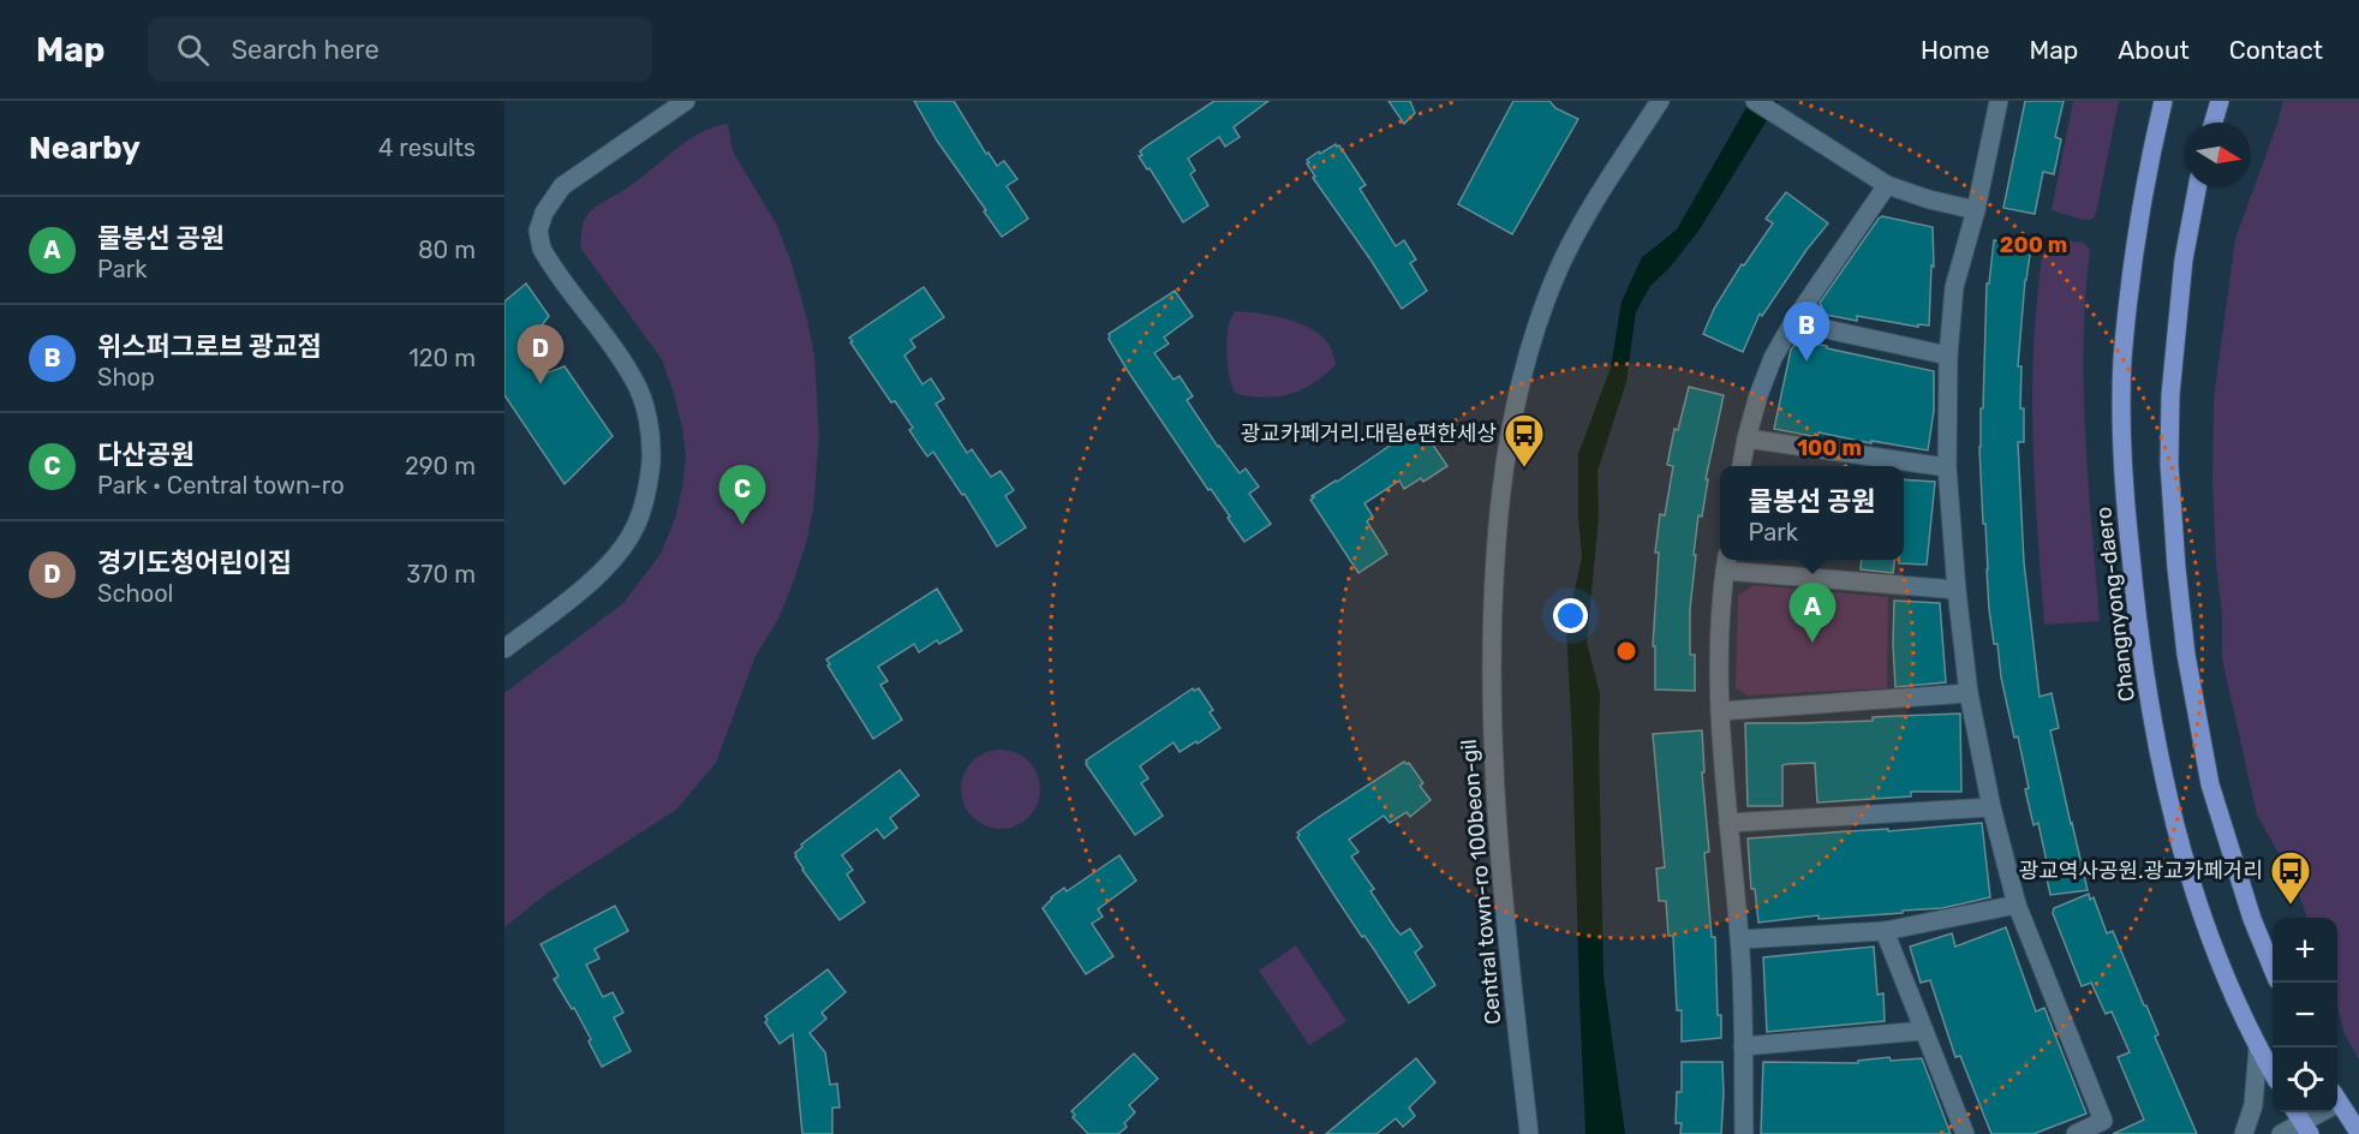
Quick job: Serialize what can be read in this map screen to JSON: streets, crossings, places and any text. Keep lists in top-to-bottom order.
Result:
{
  "streets": {
    "main road": ["Changnyong-daero"],
    "street": ["Central town-ro 100beon-gil"]
  },
  "places": {
    "bus stop": ["광교카페거리.대림e편한세상", "광교역사공원.광교카페거리"]
  },
  "north": "right",
  "page": {
    "header": "Map",
    "search": "Search here",
    "nav": [
      "Home",
      "Map",
      "About",
      "Contact"
    ],
    "heading": ["Nearby", "4 results"],
    "list": [
      {
        "mark": "A",
        "name": "물봉선 공원",
        "note": "Park",
        "value": "80 m"
      },
      {
        "mark": "B",
        "name": "위스퍼그로브 광교점",
        "note": "Shop",
        "value": "120 m"
      },
      {
        "mark": "C",
        "name": "다산공원",
        "note": "Park · Central town-ro",
        "value": "290 m"
      },
      {
        "mark": "D",
        "name": "경기도청어린이집",
        "note": "School",
        "value": "370 m"
      }
    ],
    "pins": [
      "B",
      "D",
      "C",
      "A"
    ],
    "popup": ["물봉선 공원", "Park"],
    "map_buttons": ["+", "−"]
  },
  "rings": ["200 m", "100 m"]
}
